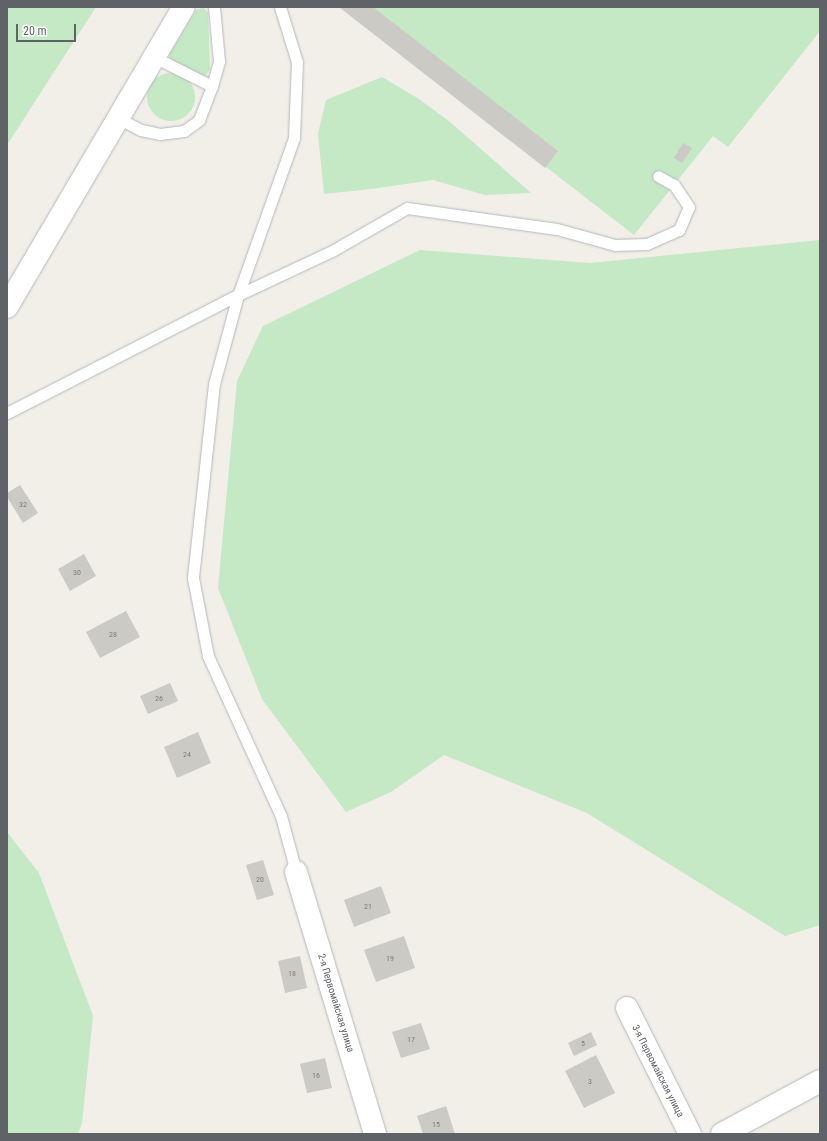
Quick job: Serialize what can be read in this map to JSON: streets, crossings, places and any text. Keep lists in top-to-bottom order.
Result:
{
  "streets": {
    "street": ["2-я Первомайская улица", "3-я Первомайская улица"]
  },
  "house_numbers": [
    "32",
    "30",
    "28",
    "26",
    "24",
    "20",
    "21",
    "19",
    "18",
    "17",
    "5",
    "16",
    "3",
    "15"
  ],
  "scale_bar": "20 m"
}
